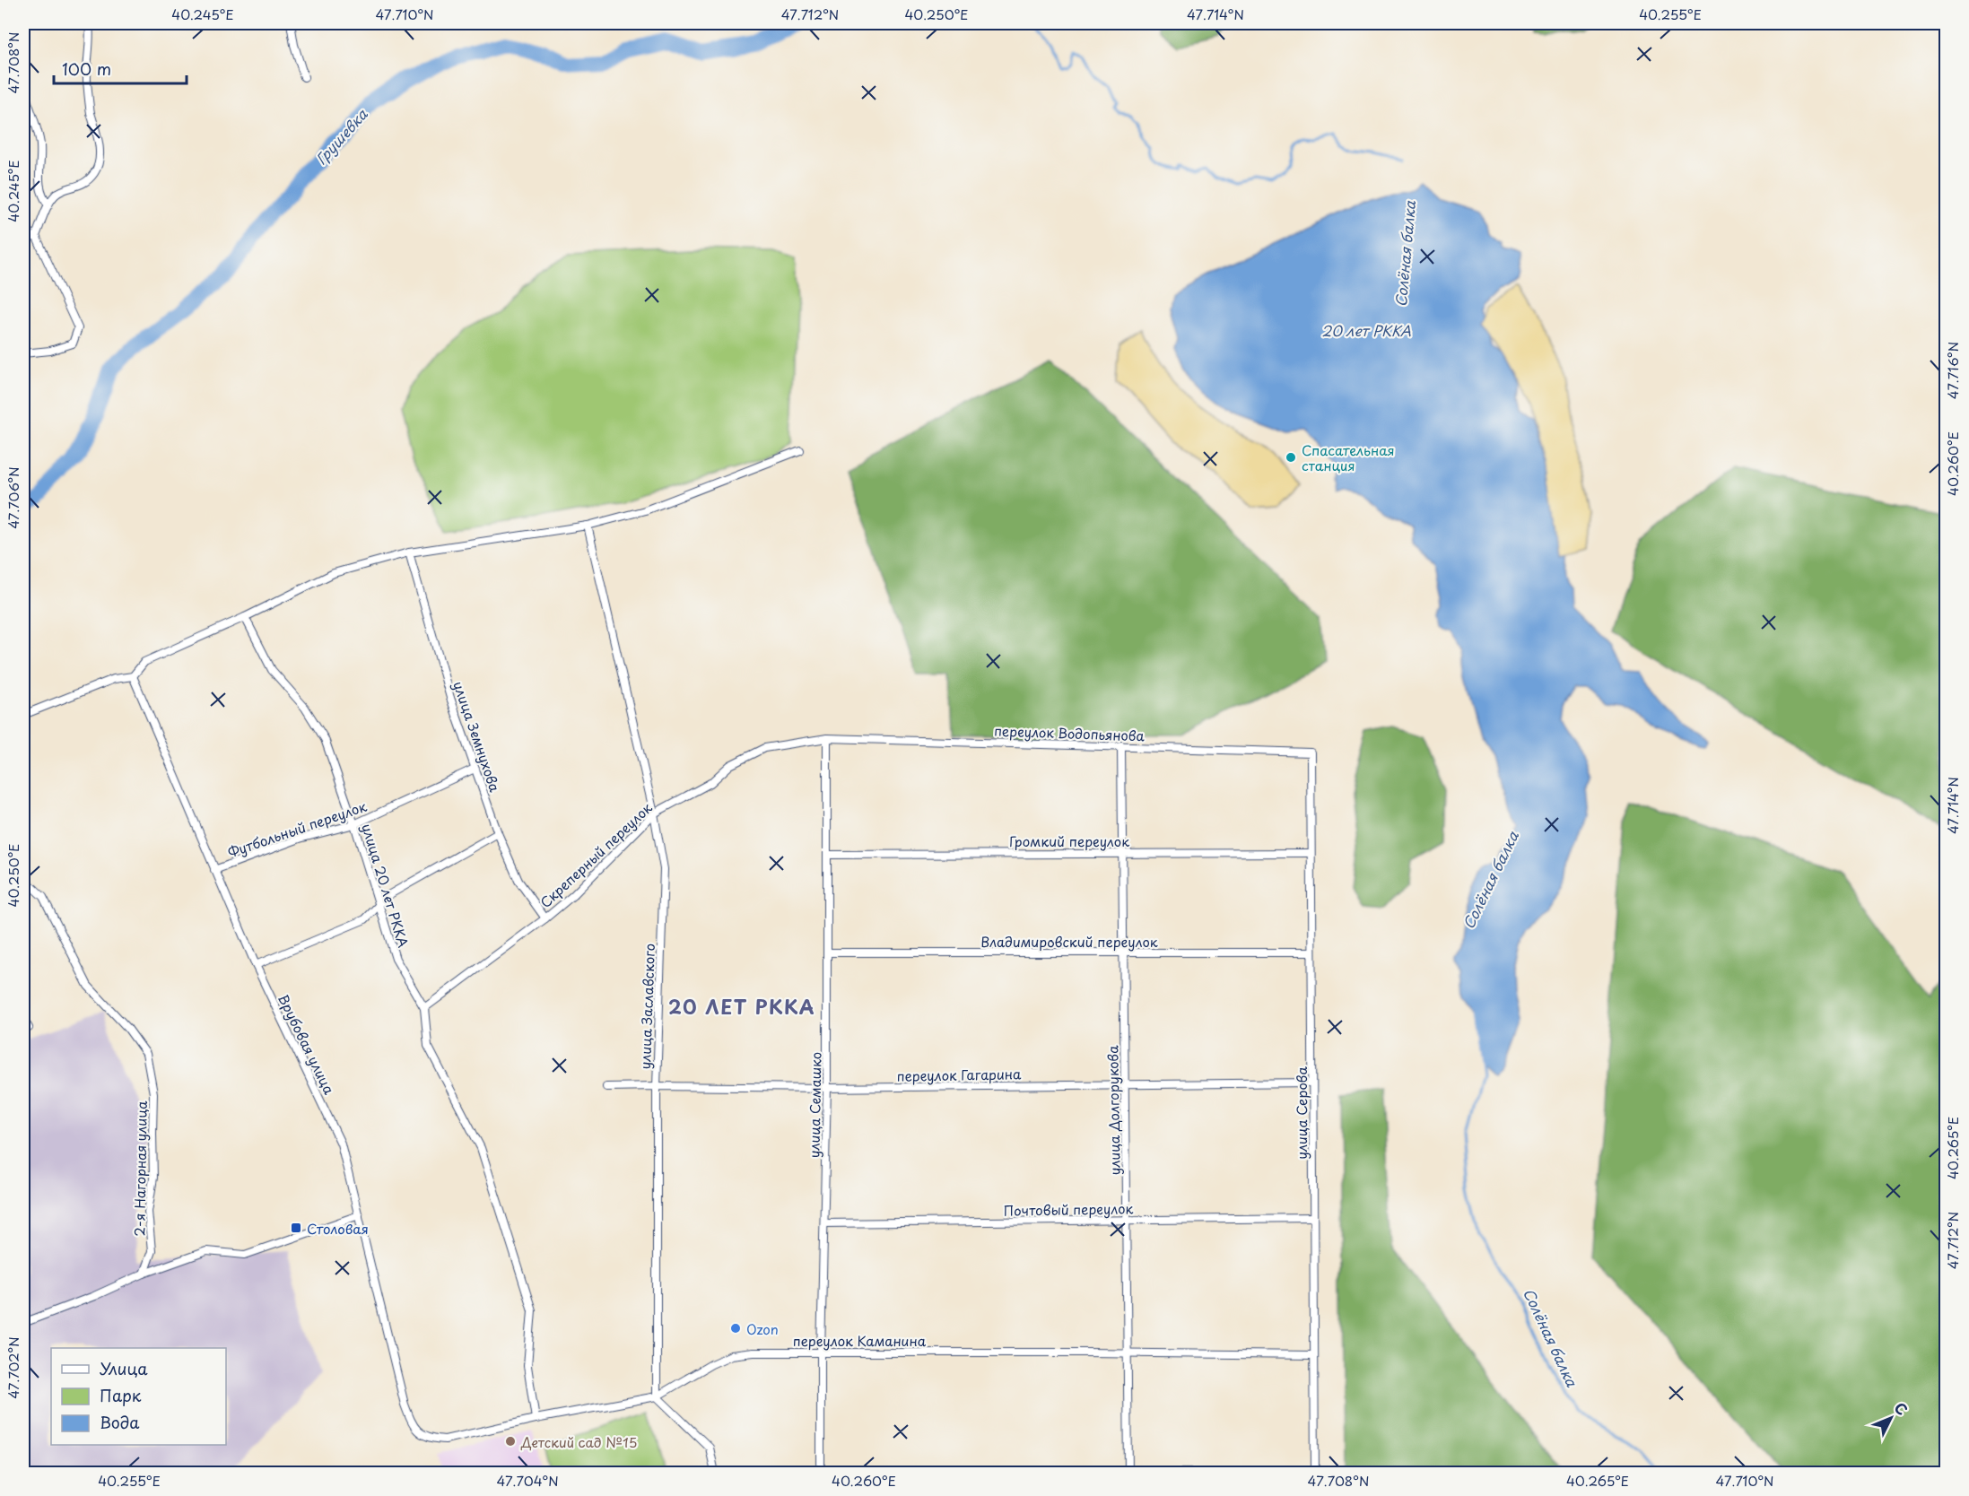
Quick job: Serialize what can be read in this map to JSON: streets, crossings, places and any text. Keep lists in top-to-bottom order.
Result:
{
  "streets": {
    "street": [
      "переулок Водопьянова",
      "улица Земнухова",
      "Футбольный переулок",
      "Громкий переулок",
      "Скреперный переулок",
      "улица 20 лет РККА",
      "Владимировский переулок",
      "улица Заславского",
      "Врубовая улица",
      "переулок Гагарина",
      "улица Семашко",
      "улица Долгорукова",
      "улица Серова",
      "2-я Нагорная улица",
      "Почтовый переулок",
      "переулок Каманина"
    ]
  },
  "crossings": [
    ["переулок Водопьянова", "Скреперный переулок"],
    ["переулок Водопьянова", "улица Семашко"],
    ["переулок Водопьянова", "улица Долгорукова"],
    ["переулок Водопьянова", "улица Серова"],
    ["улица Земнухова", "Футбольный переулок"],
    ["улица Земнухова", "Скреперный переулок"],
    ["Футбольный переулок", "улица 20 лет РККА"],
    ["Футбольный переулок", "Врубовая улица"],
    ["Громкий переулок", "улица Семашко"],
    ["Громкий переулок", "улица Долгорукова"],
    ["Громкий переулок", "улица Серова"],
    ["Скреперный переулок", "улица 20 лет РККА"],
    ["Скреперный переулок", "улица Заславского"],
    ["Скреперный переулок", "улица Семашко"],
    ["улица 20 лет РККА", "переулок Каманина"],
    ["Владимировский переулок", "улица Семашко"],
    ["Владимировский переулок", "улица Долгорукова"],
    ["Владимировский переулок", "улица Серова"],
    ["улица Заславского", "переулок Гагарина"],
    ["улица Заславского", "переулок Каманина"],
    ["Врубовая улица", "переулок Каманина"],
    ["переулок Гагарина", "улица Семашко"],
    ["переулок Гагарина", "улица Долгорукова"],
    ["переулок Гагарина", "улица Серова"],
    ["улица Семашко", "Почтовый переулок"],
    ["улица Семашко", "переулок Каманина"],
    ["улица Долгорукова", "Почтовый переулок"],
    ["улица Долгорукова", "переулок Каманина"],
    ["улица Серова", "Почтовый переулок"],
    ["улица Серова", "переулок Каманина"]
  ],
  "districts": ["20 ЛЕТ РККА"],
  "water": ["Грушевка", "Солёная балка", "20 лет РККА"],
  "places": {
    "other": ["Спасательная станция", "Ozon", "Детский сад №15"],
    "transit": ["Столовая"]
  },
  "legend": ["Улица", "Парк", "Вода"],
  "scale_bar": "100 m",
  "north": "top right",
  "coordinates": [
    "40.245°E",
    "47.710°N",
    "47.712°N",
    "40.250°E",
    "47.714°N",
    "40.255°E",
    "47.708°N",
    "47.716°N",
    "40.260°E",
    "47.706°N",
    "40.265°E",
    "47.702°N",
    "47.704°N"
  ]
}
